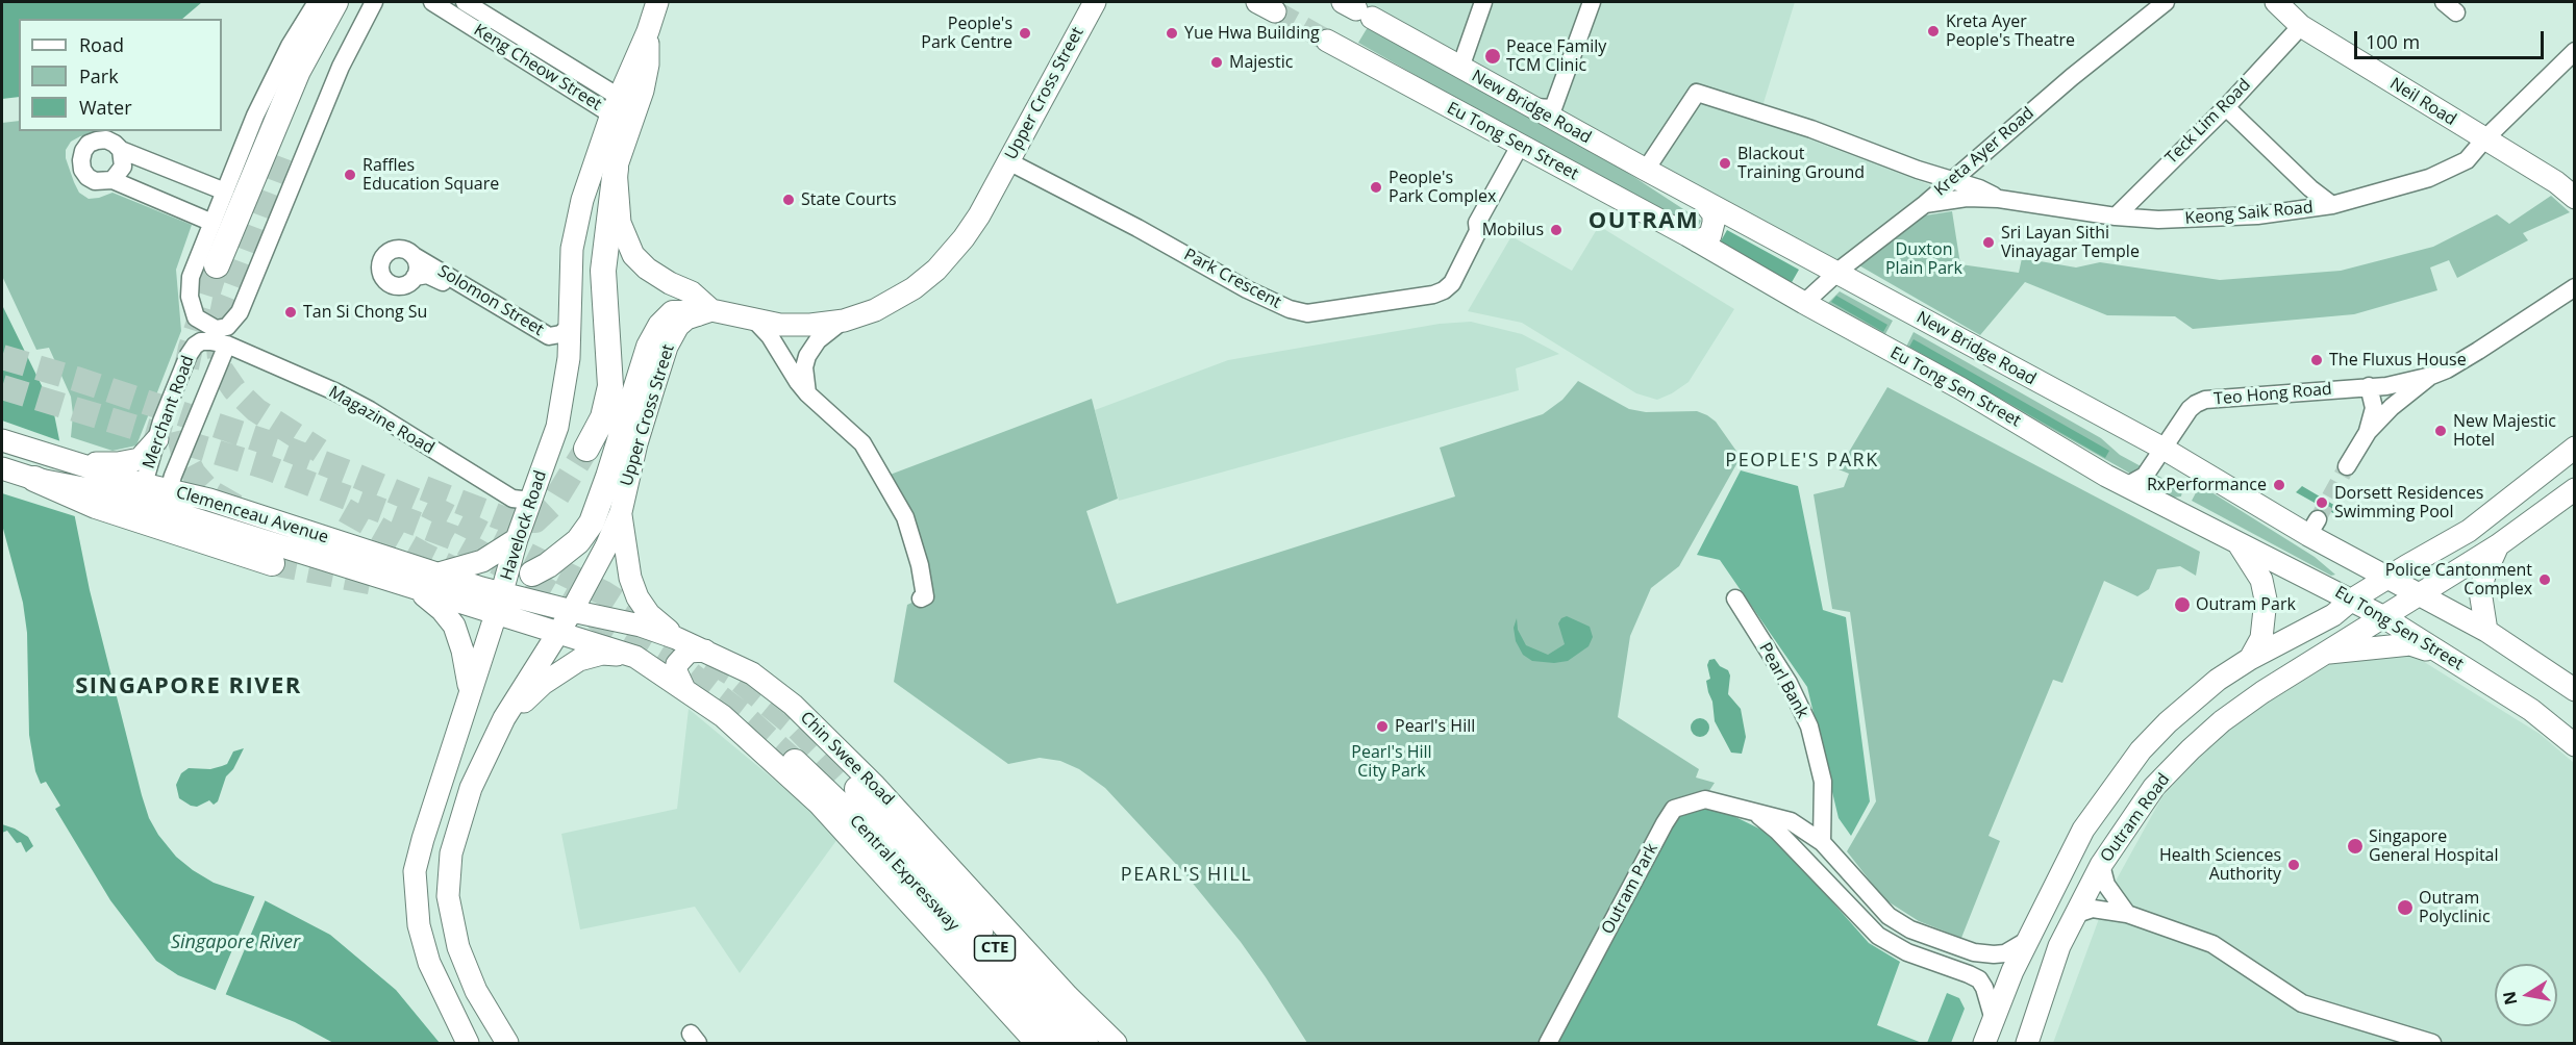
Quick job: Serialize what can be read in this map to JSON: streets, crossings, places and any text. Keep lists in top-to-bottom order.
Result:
{
  "streets": {
    "highway": ["Central Expressway", "CTE"],
    "main road": [
      "Upper Cross Street",
      "Neil Road",
      "New Bridge Road",
      "Eu Tong Sen Street",
      "Clemenceau Avenue",
      "Havelock Road",
      "Chin Swee Road",
      "Outram Road"
    ],
    "street": [
      "Keng Cheow Street",
      "Teck Lim Road",
      "Kreta Ayer Road",
      "Keong Saik Road",
      "Park Crescent",
      "Solomon Street",
      "Teo Hong Road",
      "Merchant Road",
      "Magazine Road",
      "Pearl Bank",
      "Outram Park"
    ]
  },
  "crossings": [
    ["Keng Cheow Street", "Havelock Road"],
    ["Upper Cross Street", "Park Crescent"],
    ["Upper Cross Street", "Chin Swee Road"],
    ["Neil Road", "Teck Lim Road"],
    ["Neil Road", "Keong Saik Road"],
    ["New Bridge Road", "Kreta Ayer Road"],
    ["New Bridge Road", "Keong Saik Road"],
    ["New Bridge Road", "Teo Hong Road"],
    ["New Bridge Road", "Outram Road"],
    ["Teck Lim Road", "Keong Saik Road"],
    ["Eu Tong Sen Street", "Kreta Ayer Road"],
    ["Eu Tong Sen Street", "Park Crescent"],
    ["Eu Tong Sen Street", "Teo Hong Road"],
    ["Eu Tong Sen Street", "Outram Road"],
    ["Kreta Ayer Road", "Keong Saik Road"],
    ["Solomon Street", "Havelock Road"],
    ["Merchant Road", "Magazine Road"],
    ["Merchant Road", "Clemenceau Avenue"],
    ["Magazine Road", "Havelock Road"],
    ["Clemenceau Avenue", "Havelock Road"],
    ["Clemenceau Avenue", "Chin Swee Road"],
    ["Havelock Road", "Chin Swee Road"],
    ["Pearl Bank", "Outram Park"],
    ["Outram Road", "Outram Park"]
  ],
  "districts": [
    "OUTRAM",
    "PEOPLE'S PARK",
    "SINGAPORE RIVER",
    "PEARL'S HILL"
  ],
  "water": ["Singapore River"],
  "parks": ["Duxton Plain Park", "Pearl's Hill City Park"],
  "places": [
    "Kreta Ayer People's Theatre",
    "People's Park Centre",
    "Yue Hwa Building",
    "Peace Family TCM Clinic",
    "Majestic",
    "Blackout Training Ground",
    "Raffles Education Square",
    "People's Park Complex",
    "State Courts",
    "Mobilus",
    "Sri Layan Sithi Vinayagar Temple",
    "Tan Si Chong Su",
    "The Fluxus House",
    "New Majestic Hotel",
    "RxPerformance",
    "Dorsett Residences Swimming Pool",
    "Police Cantonment Complex",
    "Outram Park",
    "Pearl's Hill",
    "Singapore General Hospital",
    "Health Sciences Authority",
    "Outram Polyclinic"
  ],
  "legend": ["Road", "Park", "Water"],
  "scale_bar": "100 m",
  "north": "left"
}
